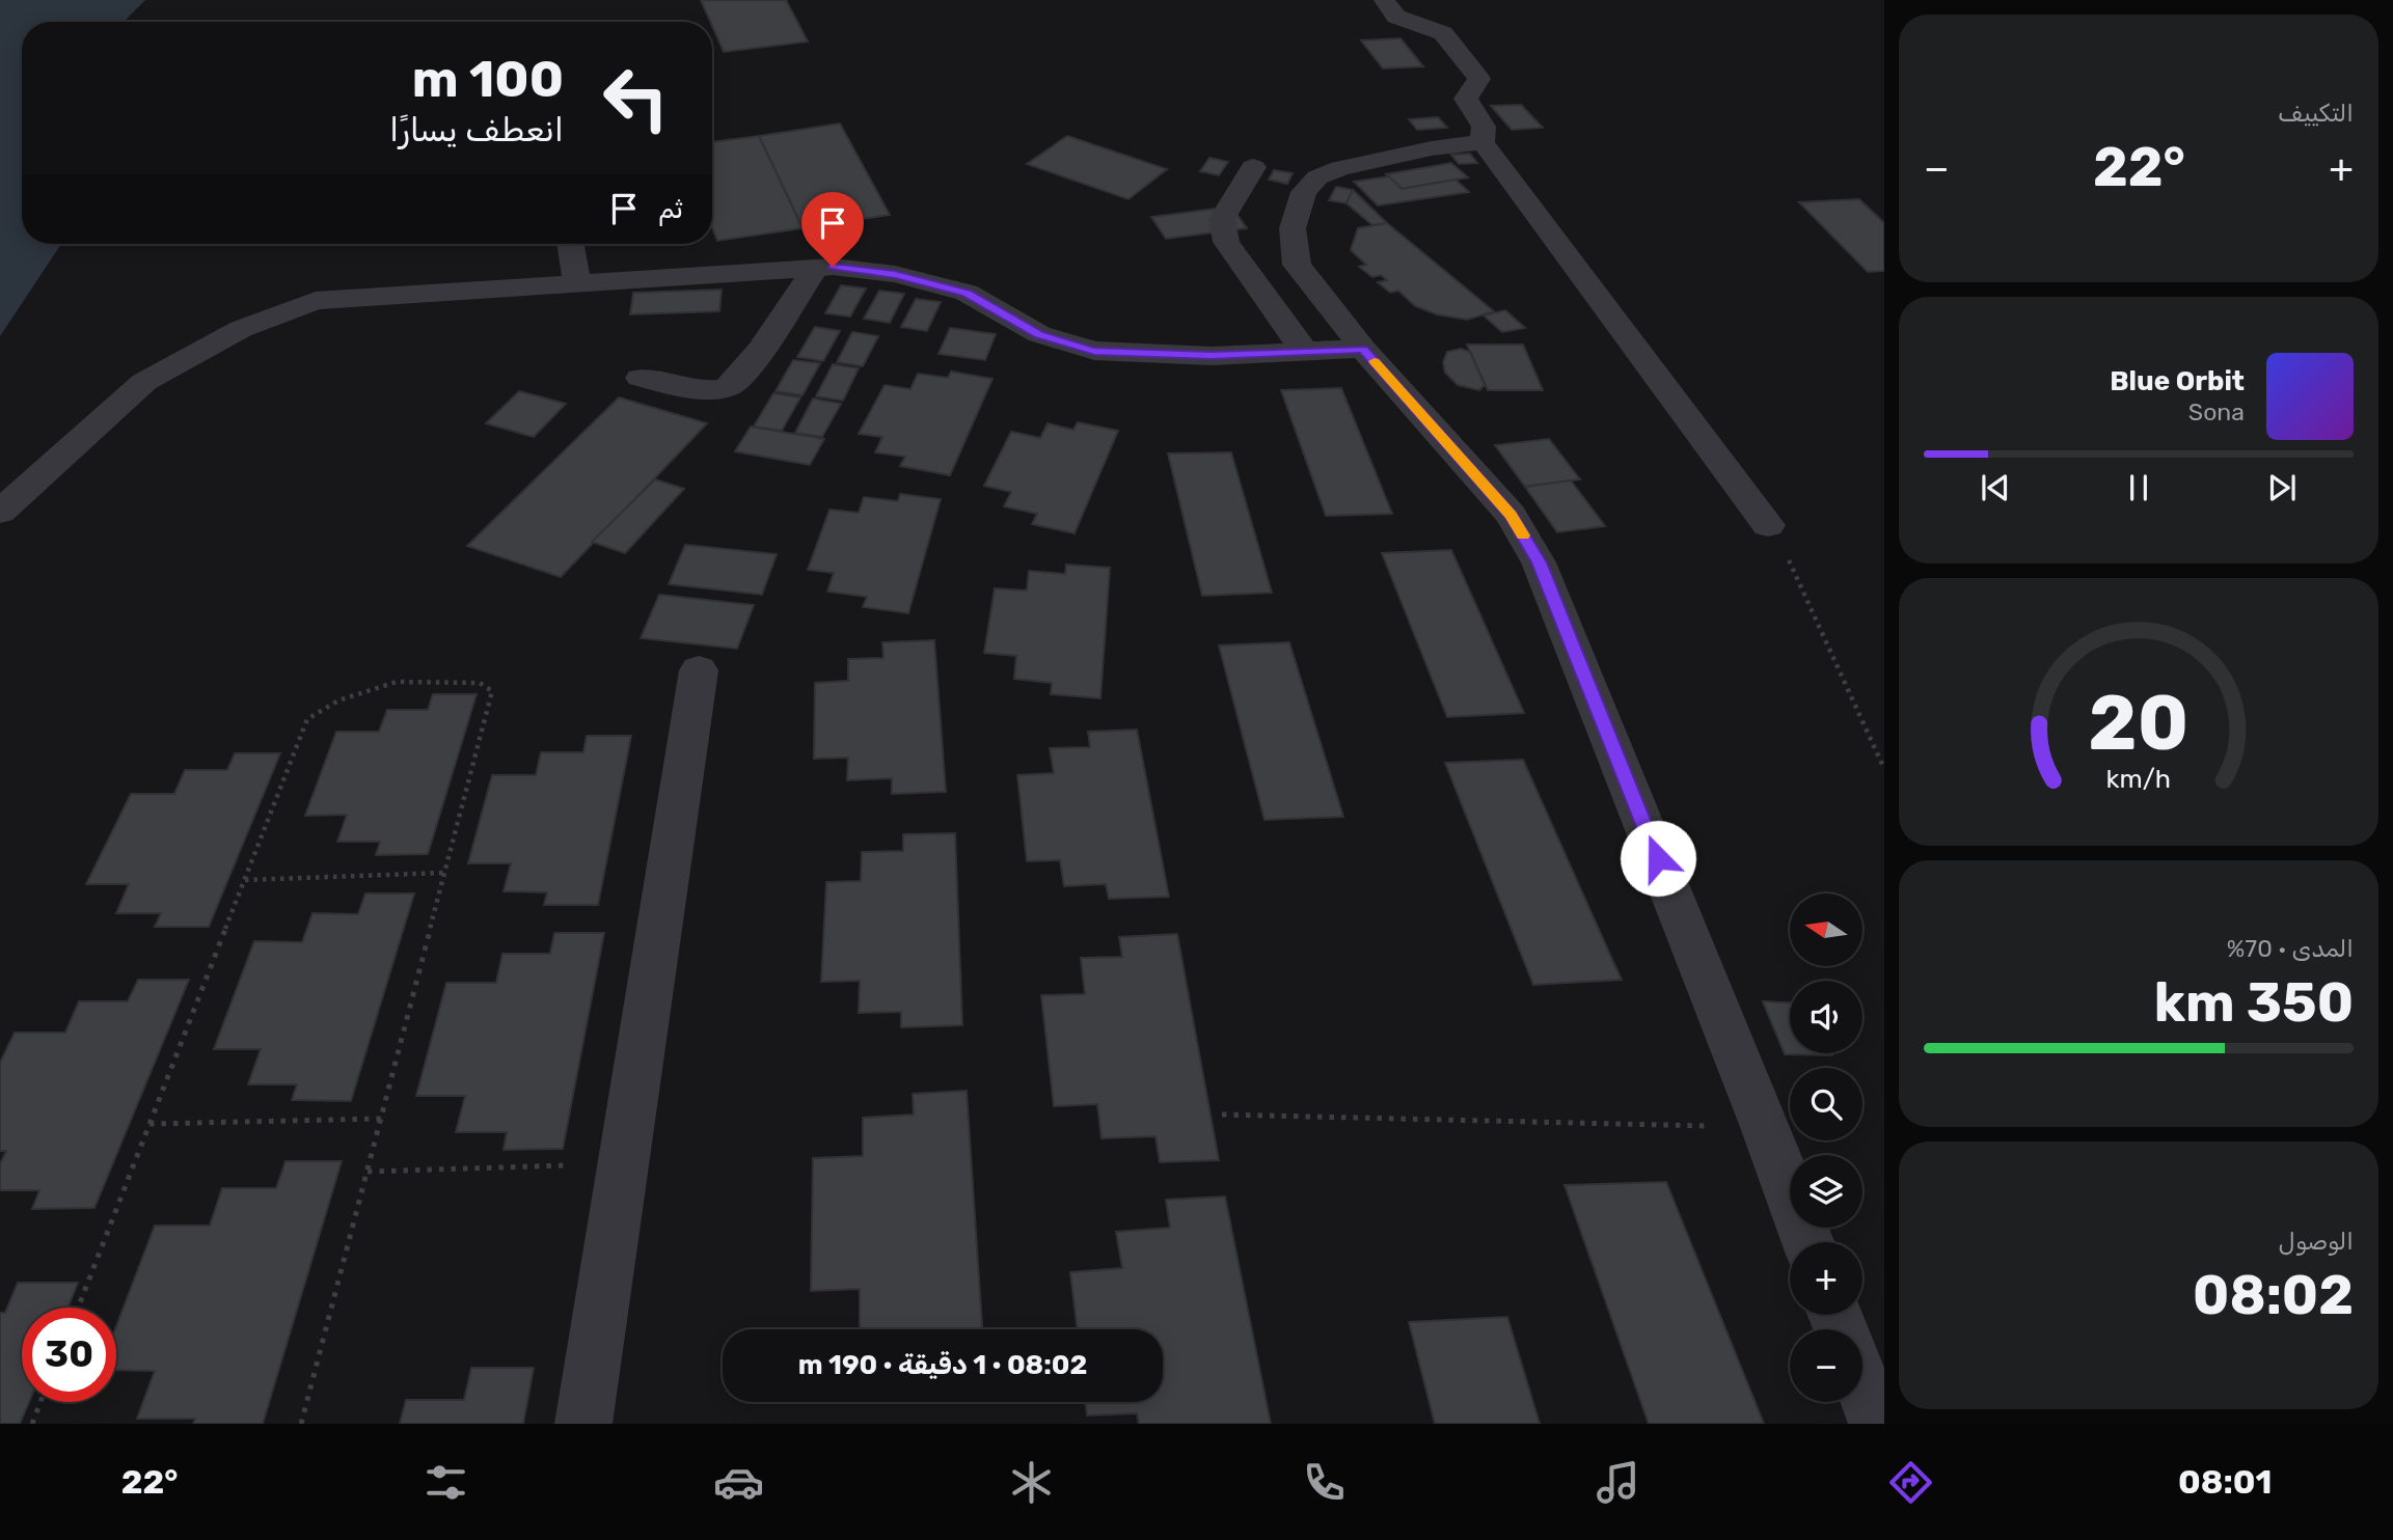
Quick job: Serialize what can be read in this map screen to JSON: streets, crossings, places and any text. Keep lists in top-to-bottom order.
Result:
{
  "north": "left",
  "page": {
    "tile": [
      "التكييف",
      ["المدى · 70%", "350 km"],
      ["الوصول", "08:02"]
    ],
    "turn": ["100 m", "انعطف يسارًا"],
    "heat": ["−", "22°", "+"],
    "then": "ثم",
    "song": ["Blue Orbit", "Sona"],
    "map_buttons": ["+", "−"],
    "limit": "30",
    "trip": "08:02 · 1 دقيقة · 190 m",
    "tabs": ["08:01", "22°"],
    "gauge": ["20", "km/h"]
  }
}
